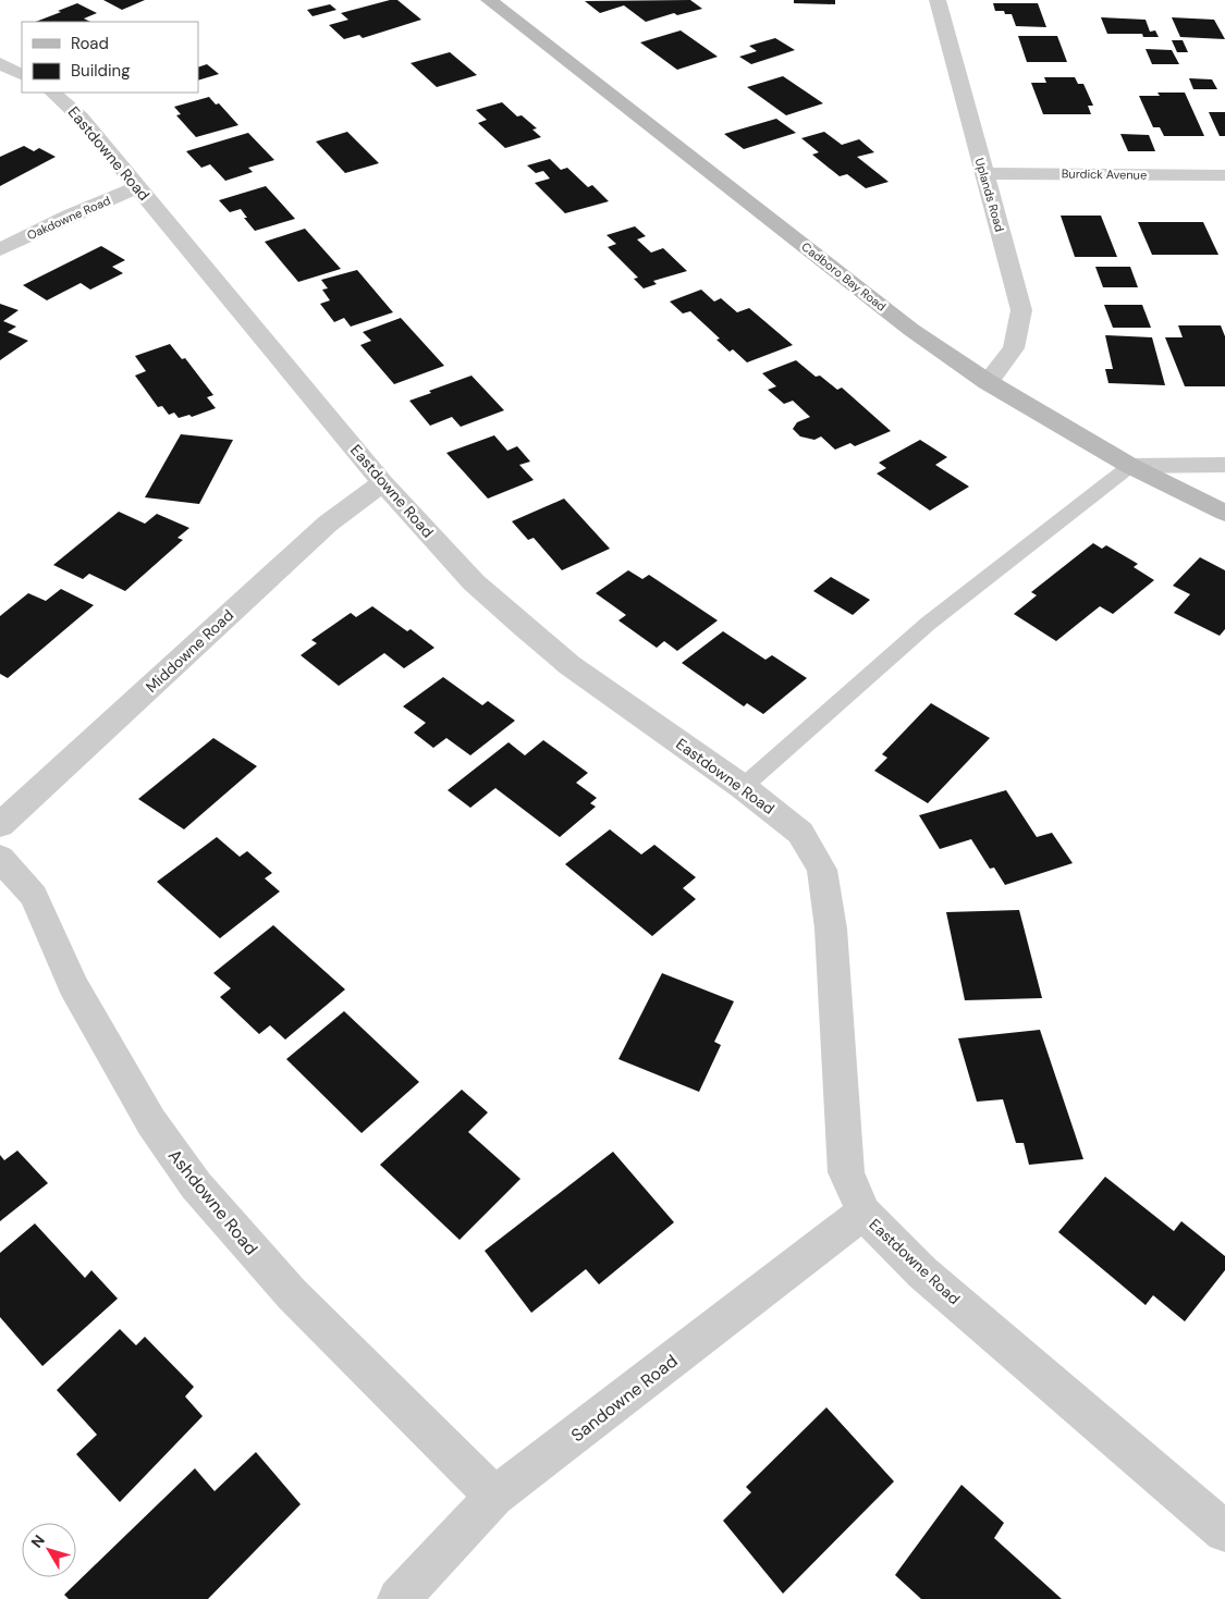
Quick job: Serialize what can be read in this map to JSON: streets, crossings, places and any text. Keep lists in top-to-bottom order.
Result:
{
  "streets": {
    "main road": ["Cadboro Bay Road"],
    "street": [
      "Eastdowne Road",
      "Burdick Avenue",
      "Uplands Road",
      "Oakdowne Road",
      "Middowne Road",
      "Ashdowne Road",
      "Sandowne Road"
    ]
  },
  "crossings": [
    ["Eastdowne Road", "Oakdowne Road"],
    ["Eastdowne Road", "Middowne Road"],
    ["Eastdowne Road", "Sandowne Road"],
    ["Burdick Avenue", "Uplands Road"],
    ["Uplands Road", "Cadboro Bay Road"],
    ["Ashdowne Road", "Sandowne Road"]
  ],
  "legend": ["Road", "Building"],
  "north": "top left"
}
